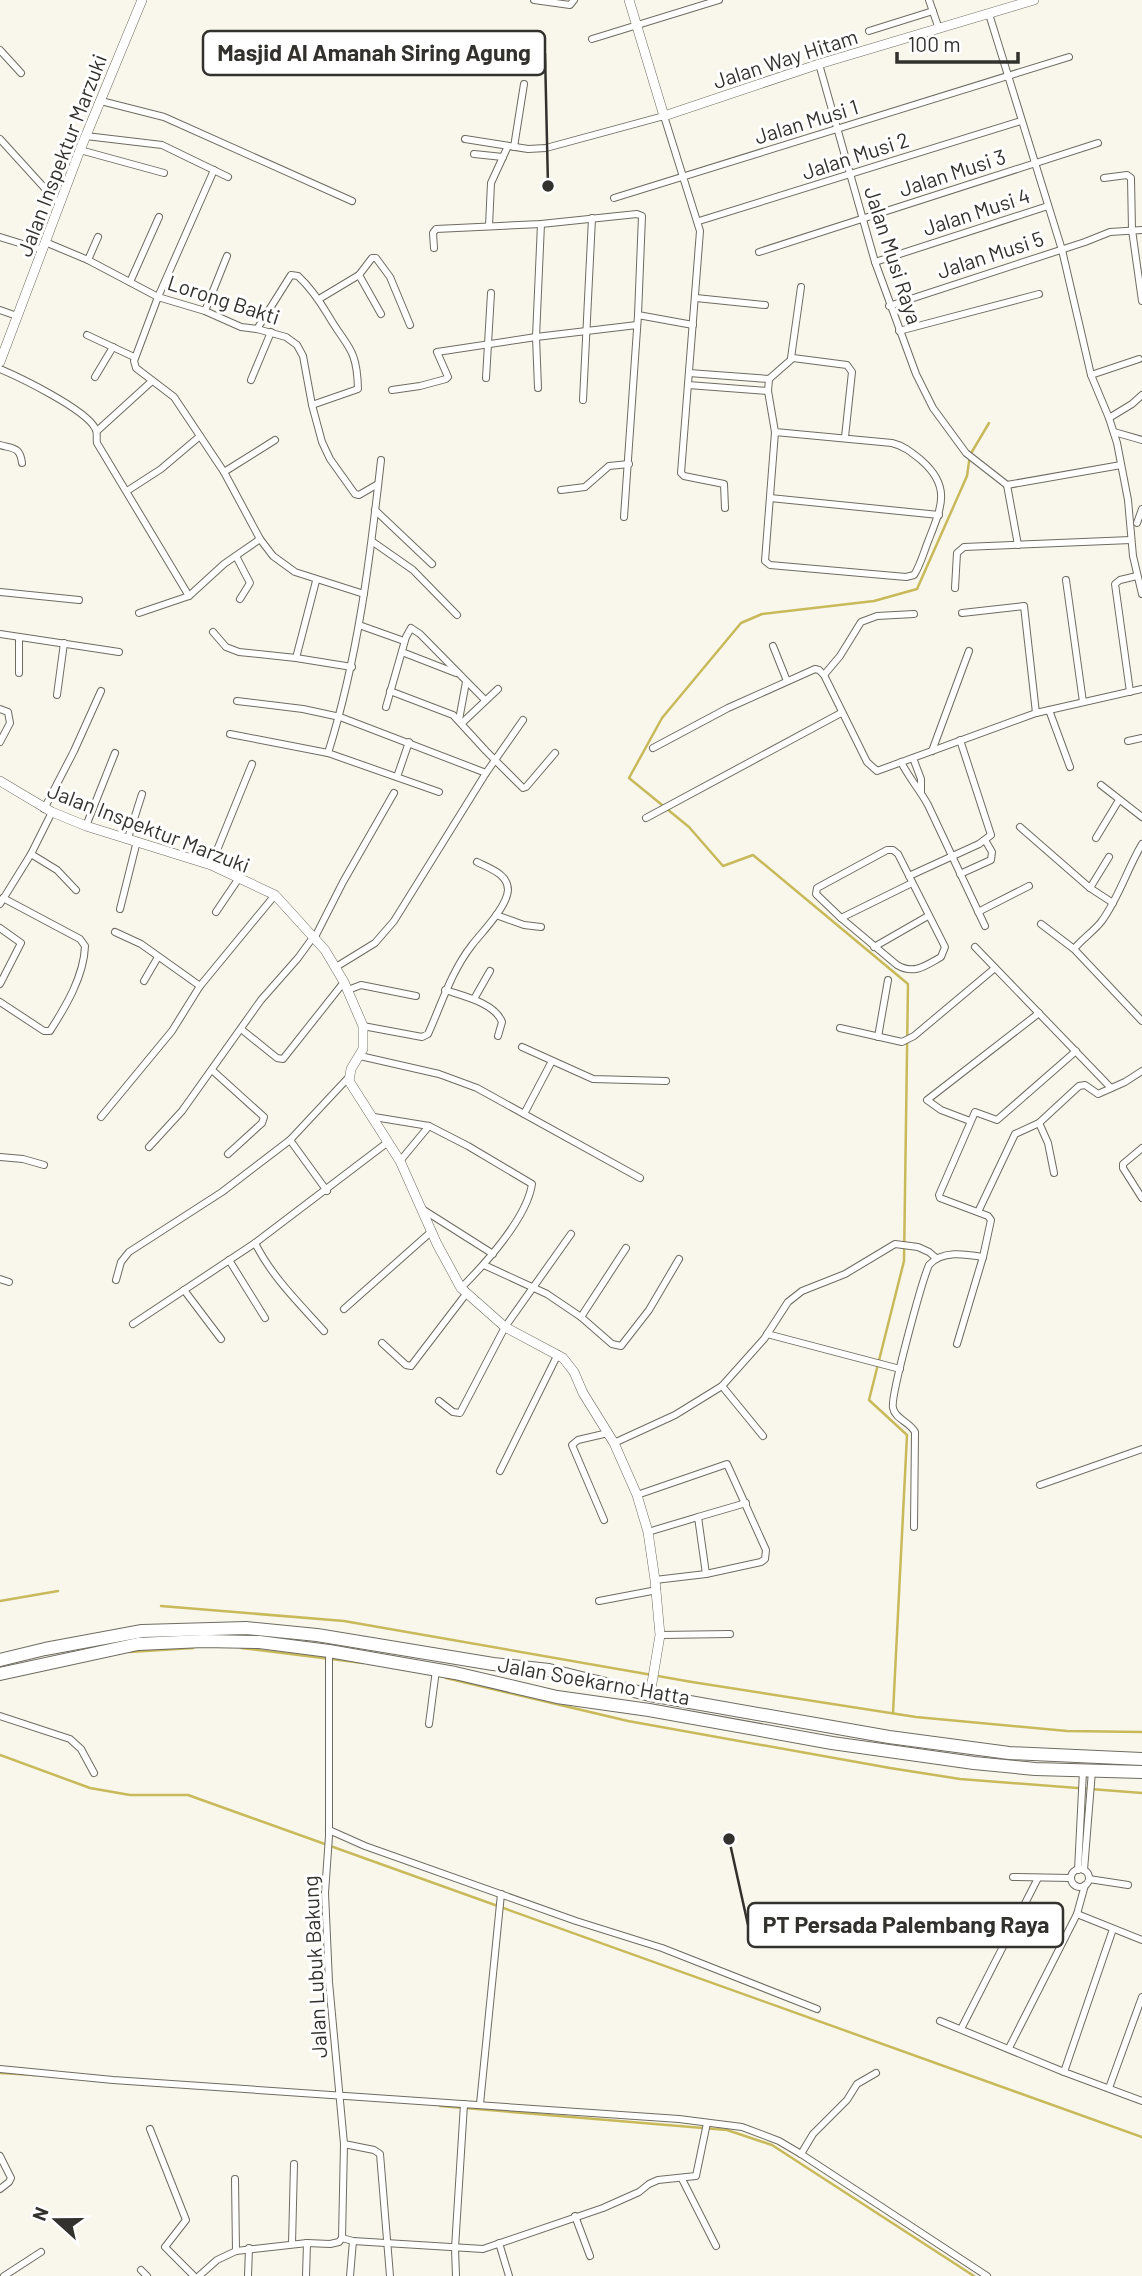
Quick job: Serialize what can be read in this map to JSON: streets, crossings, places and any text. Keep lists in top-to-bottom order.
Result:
{
  "streets": {
    "highway": ["Jalan Soekarno Hatta"],
    "street": [
      "Jalan Way Hitam",
      "Jalan Musi 1",
      "Jalan Inspektur Marzuki",
      "Jalan Musi 2",
      "Jalan Musi 3",
      "Jalan Musi 4",
      "Jalan Musi 5",
      "Jalan Musi Raya",
      "Lorong Bakti",
      "Jalan Lubuk Bakung"
    ]
  },
  "crossings": [
    ["Jalan Way Hitam", "Jalan Musi Raya"],
    ["Jalan Musi 1", "Jalan Musi Raya"],
    ["Jalan Inspektur Marzuki", "Lorong Bakti"],
    ["Jalan Musi 2", "Jalan Musi Raya"],
    ["Jalan Musi 3", "Jalan Musi Raya"],
    ["Jalan Musi 4", "Jalan Musi Raya"],
    ["Jalan Musi 5", "Jalan Musi Raya"],
    ["Jalan Soekarno Hatta", "Jalan Lubuk Bakung"]
  ],
  "places": ["Masjid Al Amanah Siring Agung", "PT Persada Palembang Raya"],
  "scale_bar": "100 m",
  "north": "left"
}
